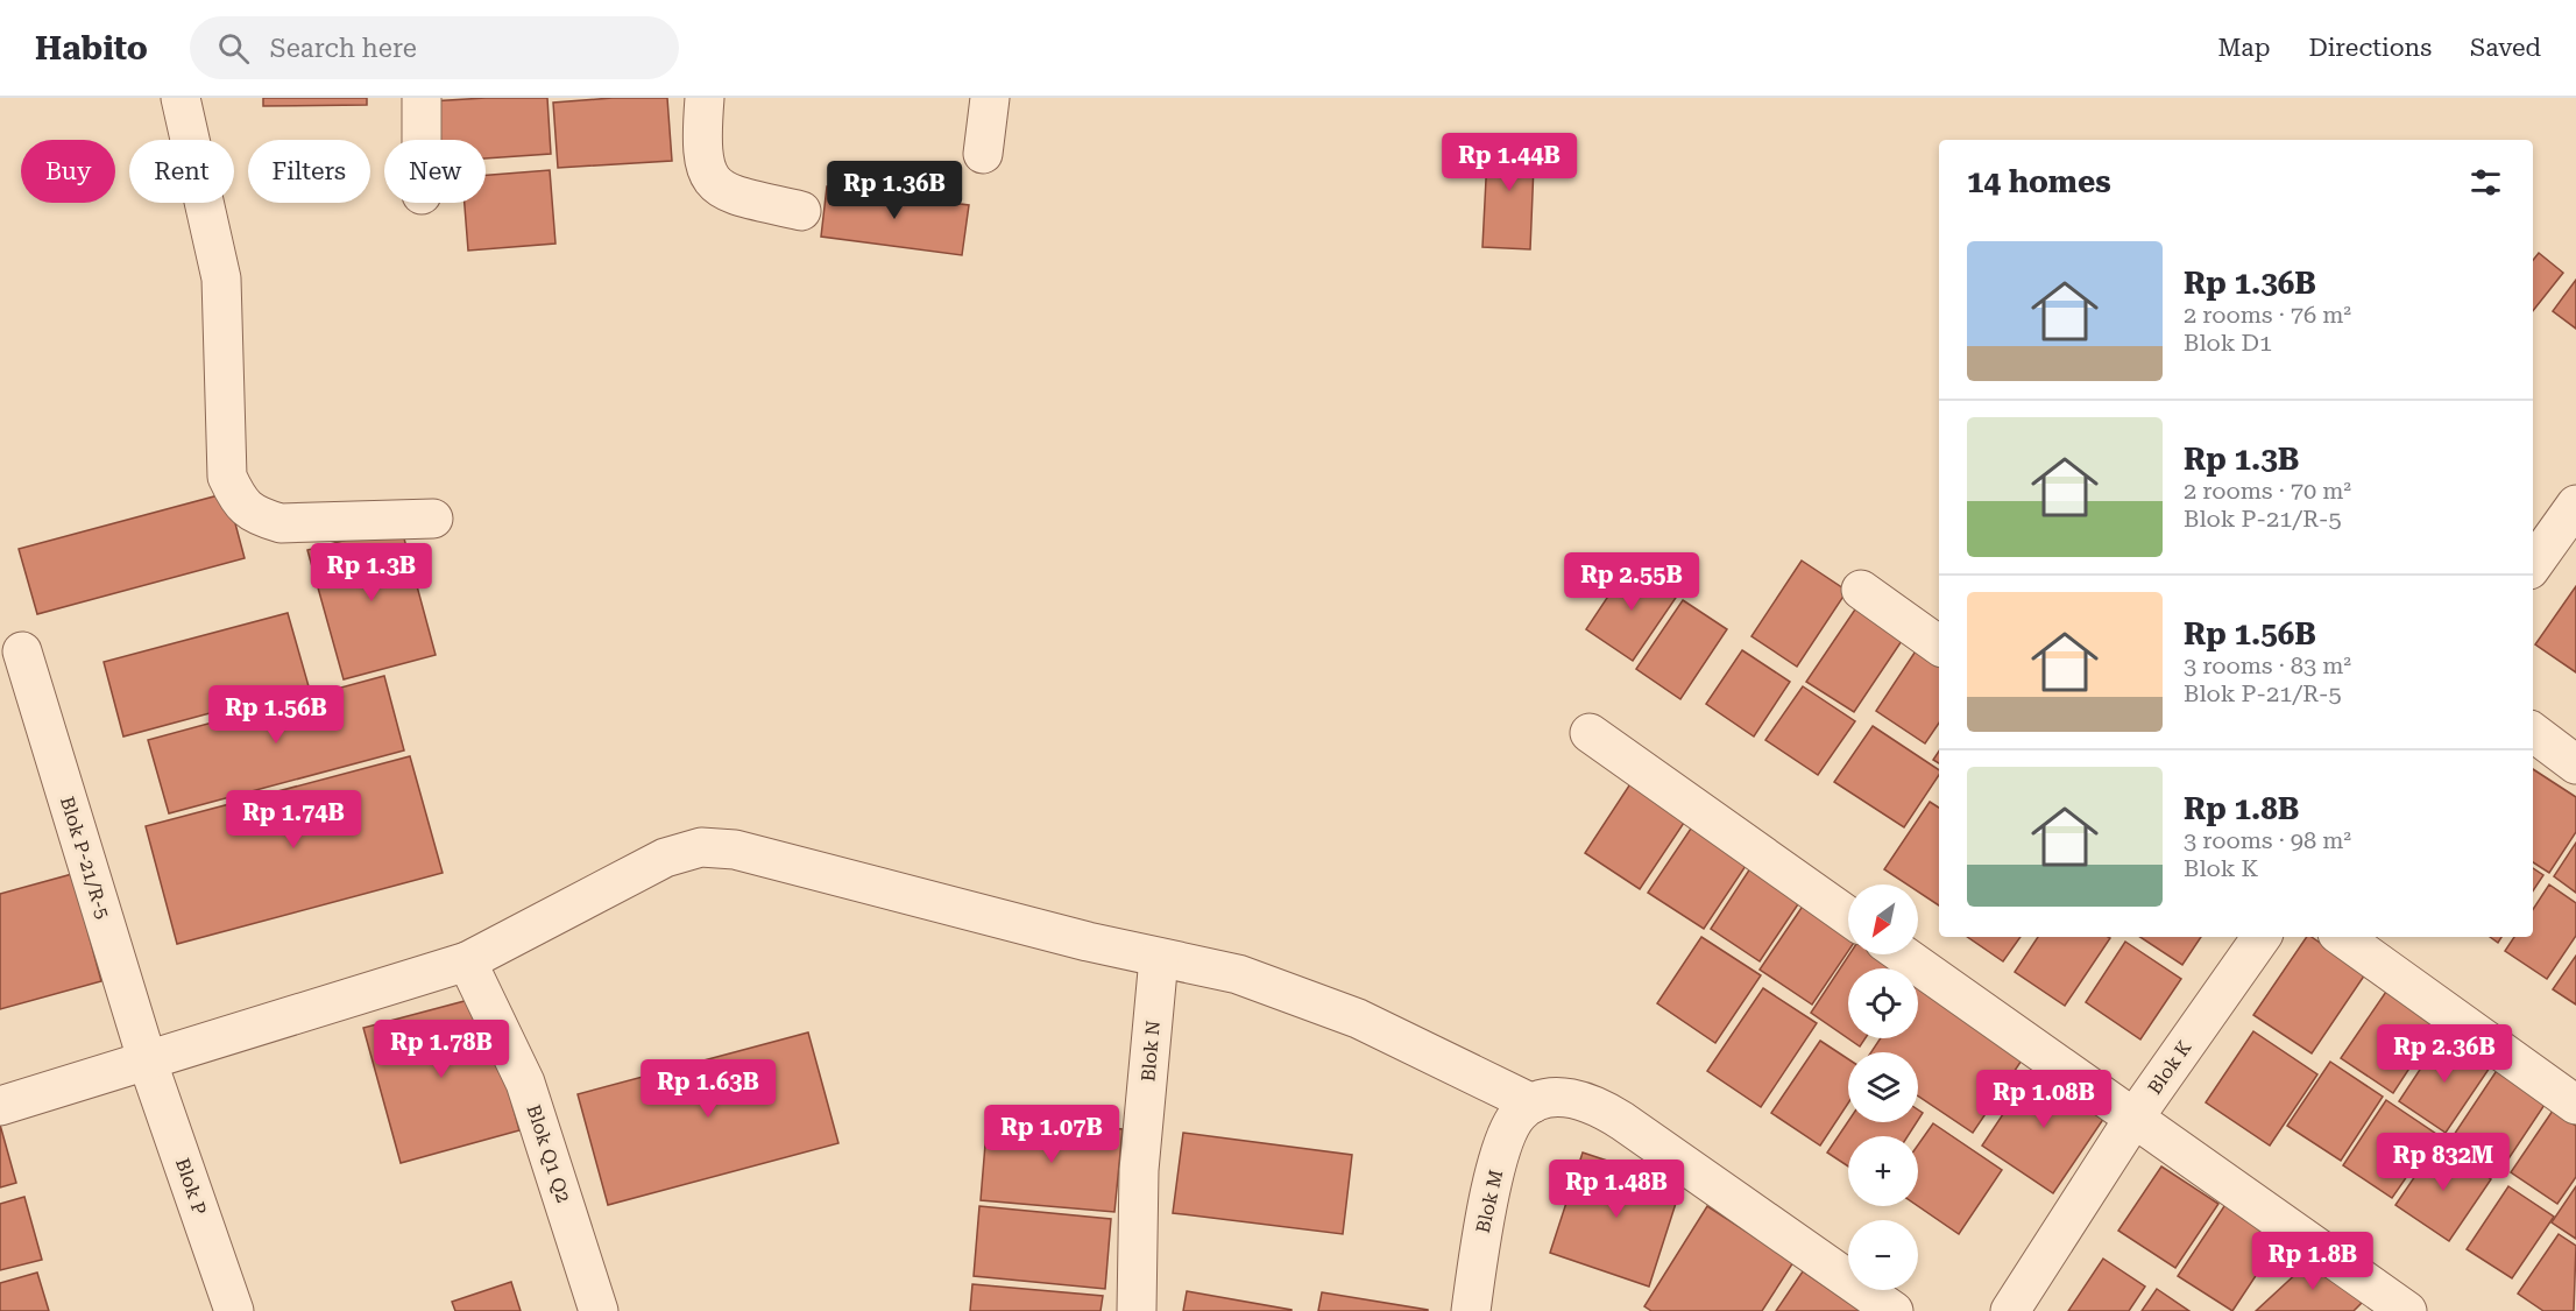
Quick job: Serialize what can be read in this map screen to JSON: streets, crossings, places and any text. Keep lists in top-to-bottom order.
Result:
{
  "streets": {
    "street": [
      "Blok P-21/R-5",
      "Blok N",
      "Blok K",
      "Blok Q1 Q2",
      "Blok P",
      "Blok M"
    ]
  },
  "crossings": [
    ["Blok P-21/R-5", "Blok P"]
  ],
  "north": "bottom left",
  "page": {
    "header": "Habito",
    "search": "Search here",
    "nav": ["Map", "Directions", "Saved"],
    "price": [
      "Rp 1.44B",
      "Rp 1.36B",
      "Rp 1.3B",
      "Rp 2.55B",
      "Rp 1.56B",
      "Rp 1.74B",
      "Rp 1.78B",
      "Rp 2.36B",
      "Rp 1.63B",
      "Rp 1.08B",
      "Rp 1.07B",
      "Rp 832M",
      "Rp 1.48B",
      "Rp 1.8B"
    ],
    "chip": [
      "Buy",
      "Rent",
      "Filters",
      "New"
    ],
    "heading": "14 homes",
    "list": [
      {
        "name": "Rp 1.36B",
        "note": "2 rooms · 76 m² · Blok D1"
      },
      {
        "name": "Rp 1.3B",
        "note": "2 rooms · 70 m² · Blok P-21/R-5"
      },
      {
        "name": "Rp 1.56B",
        "note": "3 rooms · 83 m² · Blok P-21/R-5"
      },
      {
        "name": "Rp 1.8B",
        "note": "3 rooms · 98 m² · Blok K"
      }
    ],
    "map_buttons": ["+", "−"]
  }
}
